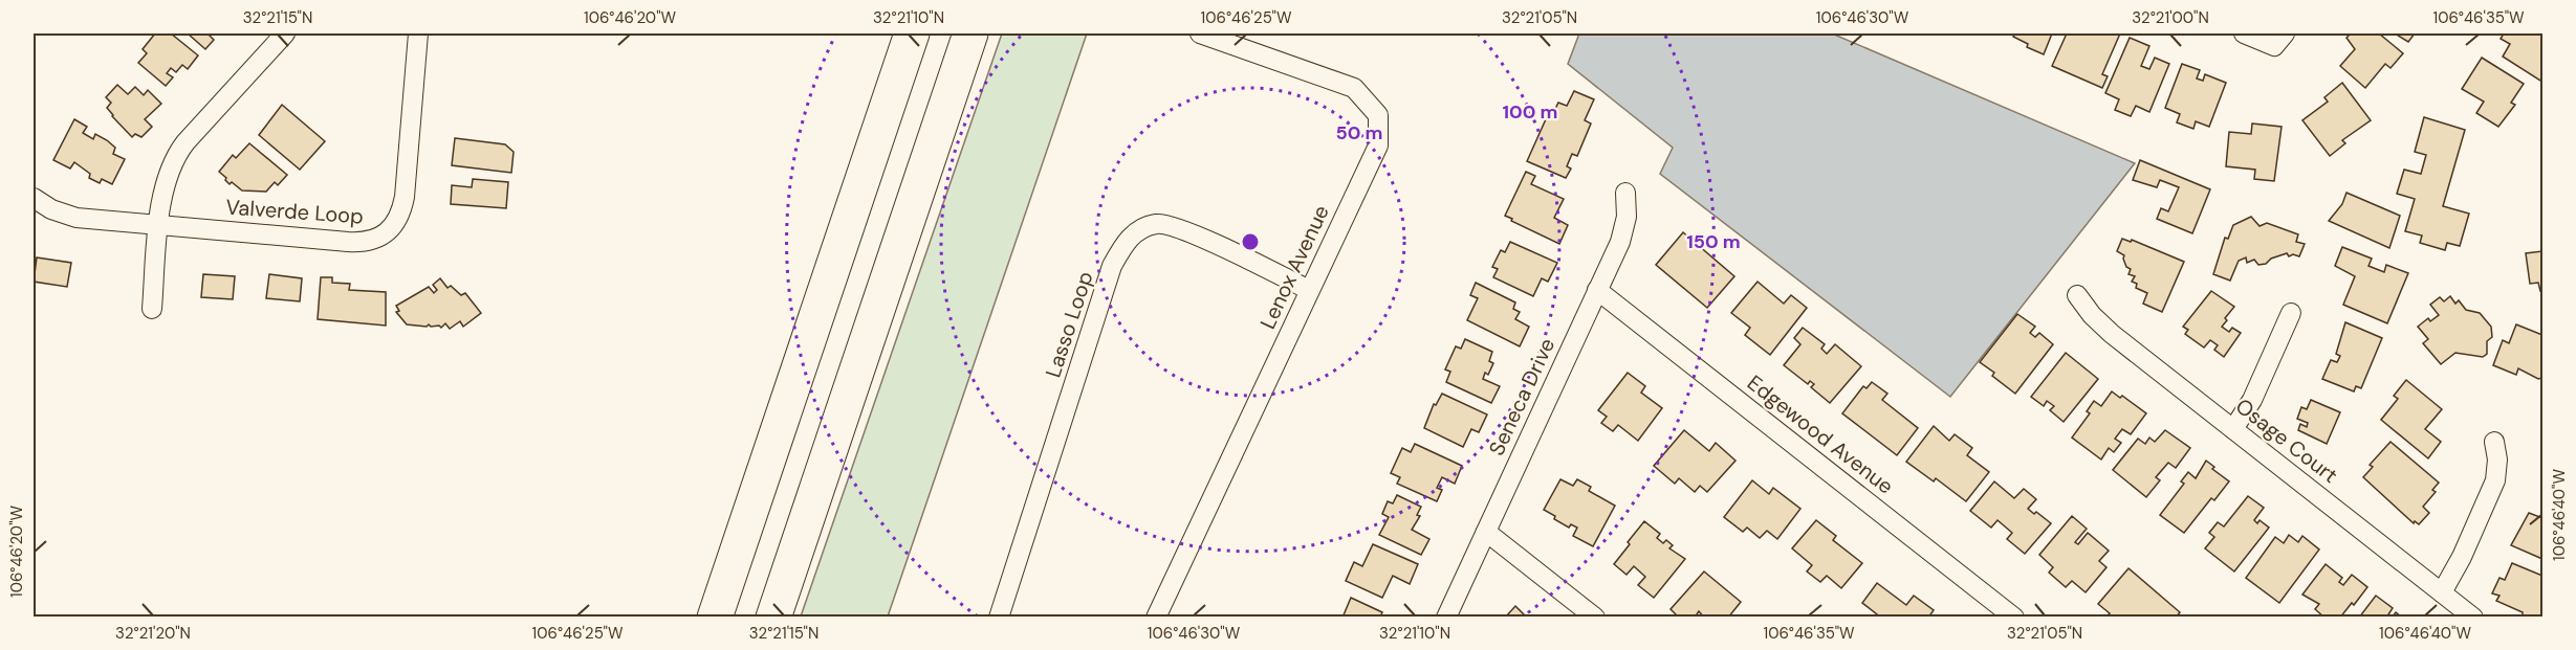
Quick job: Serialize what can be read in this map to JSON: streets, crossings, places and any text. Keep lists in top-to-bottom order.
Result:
{
  "streets": {
    "street": [
      "Valverde Loop",
      "Lenox Avenue",
      "Lasso Loop",
      "Seneca Drive",
      "Edgewood Avenue",
      "Osage Court"
    ]
  },
  "crossings": [
    ["Lenox Avenue", "Lasso Loop"],
    ["Seneca Drive", "Edgewood Avenue"]
  ],
  "coordinates": [
    "32°21'15\"N",
    "106°46'20\"W",
    "32°21'10\"N",
    "106°46'25\"W",
    "32°21'05\"N",
    "106°46'30\"W",
    "32°21'00\"N",
    "106°46'35\"W",
    "106°46'40\"W",
    "32°21'20\"N"
  ],
  "rings": ["100 m", "50 m", "150 m"]
}
